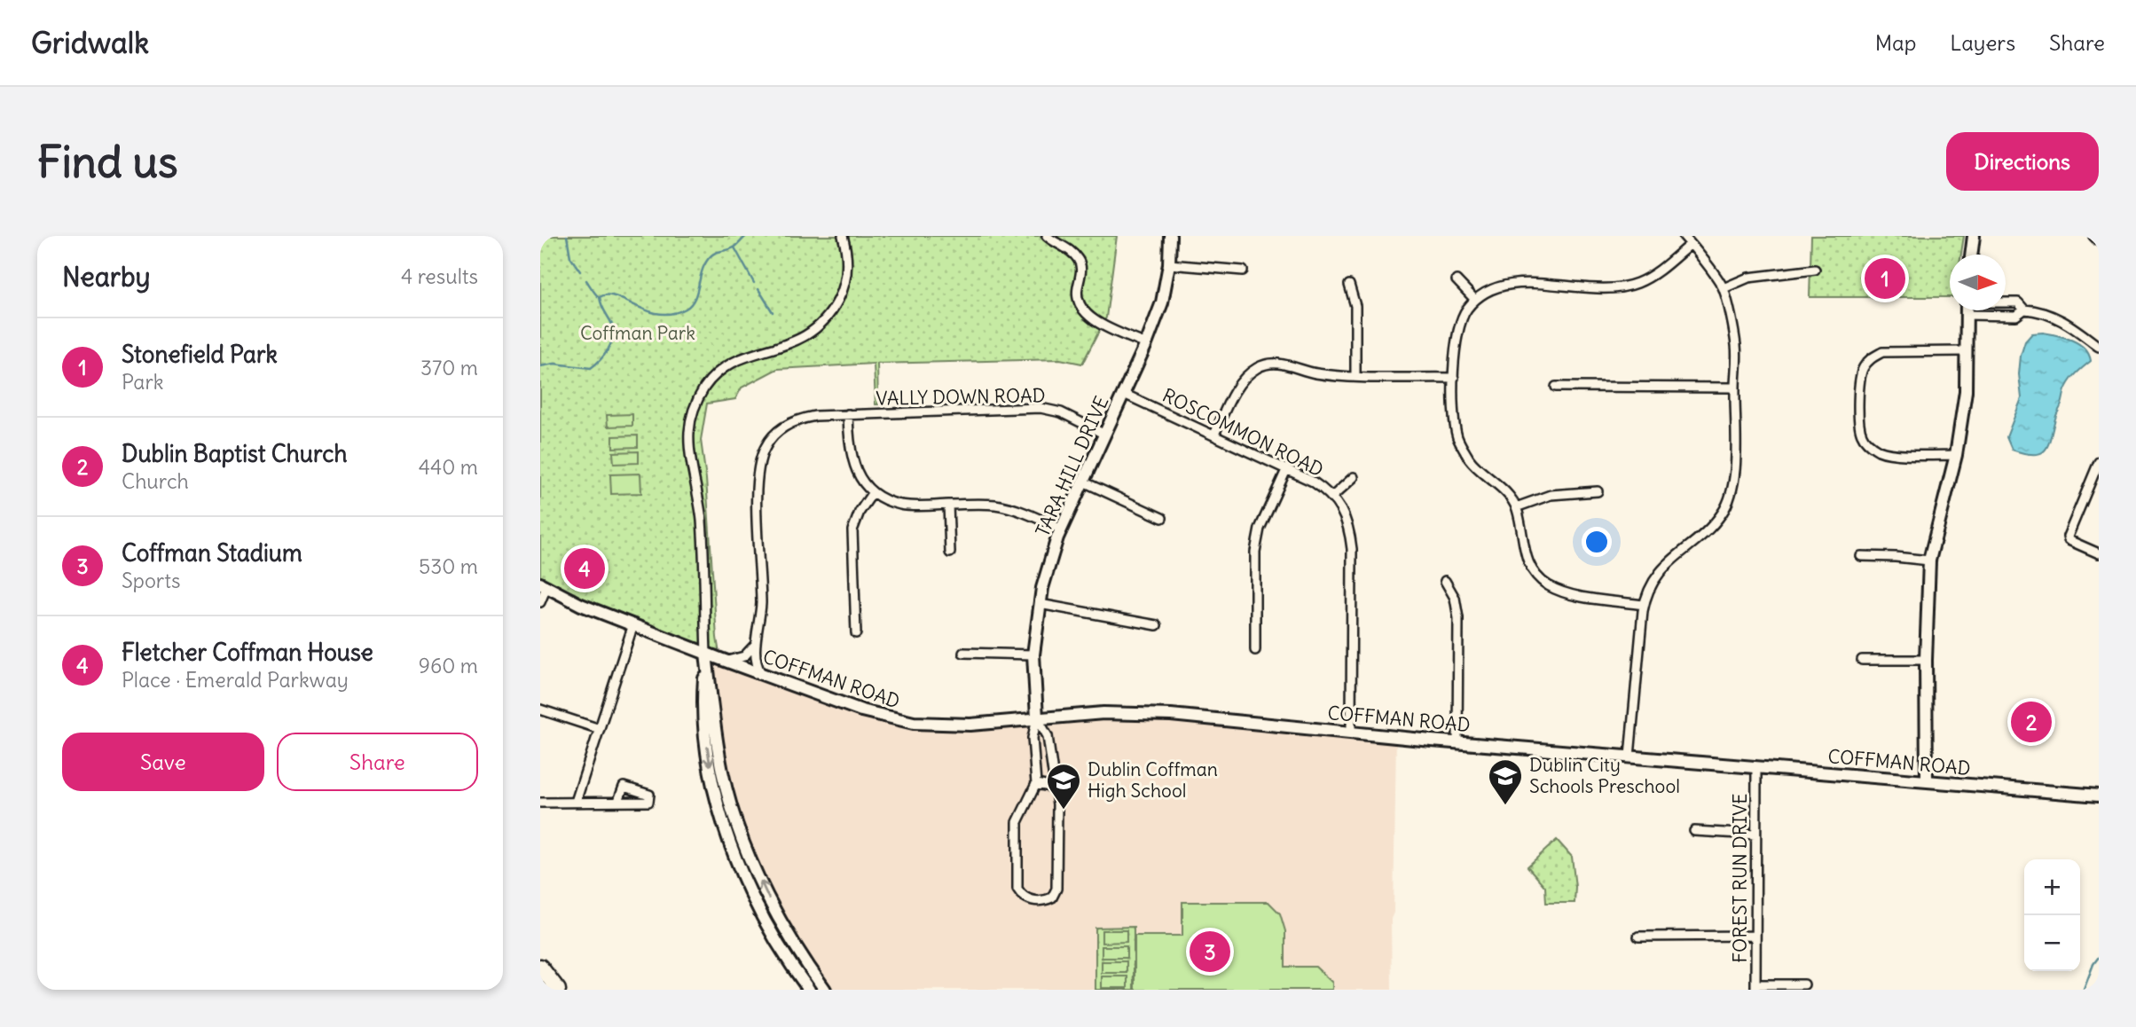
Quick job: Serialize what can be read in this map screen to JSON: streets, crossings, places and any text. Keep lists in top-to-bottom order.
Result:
{
  "streets": {
    "main road": ["TARA HILL DRIVE", "COFFMAN ROAD"],
    "street": ["VALLY DOWN ROAD", "ROSCOMMON ROAD", "FOREST RUN DRIVE"]
  },
  "crossings": [
    ["VALLY DOWN ROAD", "TARA HILL DRIVE"],
    ["VALLY DOWN ROAD", "COFFMAN ROAD"],
    ["ROSCOMMON ROAD", "TARA HILL DRIVE"],
    ["ROSCOMMON ROAD", "COFFMAN ROAD"],
    ["TARA HILL DRIVE", "COFFMAN ROAD"],
    ["COFFMAN ROAD", "FOREST RUN DRIVE"]
  ],
  "parks": ["Coffman Park"],
  "places": {
    "school or university": ["Dublin City Schools Preschool", "Dublin Coffman High School"]
  },
  "north": "right",
  "page": {
    "header": "Gridwalk",
    "nav": ["Map", "Layers", "Share"],
    "buttons": [
      "Directions",
      ["Save", "Share"]
    ],
    "title": "Find us",
    "heading": ["Nearby", "4 results"],
    "pins": [
      "1",
      "4",
      "2",
      "3"
    ],
    "list": [
      {
        "mark": "1",
        "name": "Stonefield Park",
        "note": "Park",
        "value": "370 m"
      },
      {
        "mark": "2",
        "name": "Dublin Baptist Church",
        "note": "Church",
        "value": "440 m"
      },
      {
        "mark": "3",
        "name": "Coffman Stadium",
        "note": "Sports",
        "value": "530 m"
      },
      {
        "mark": "4",
        "name": "Fletcher Coffman House",
        "note": "Place · Emerald Parkway",
        "value": "960 m"
      }
    ],
    "map_buttons": ["+", "−"]
  }
}
